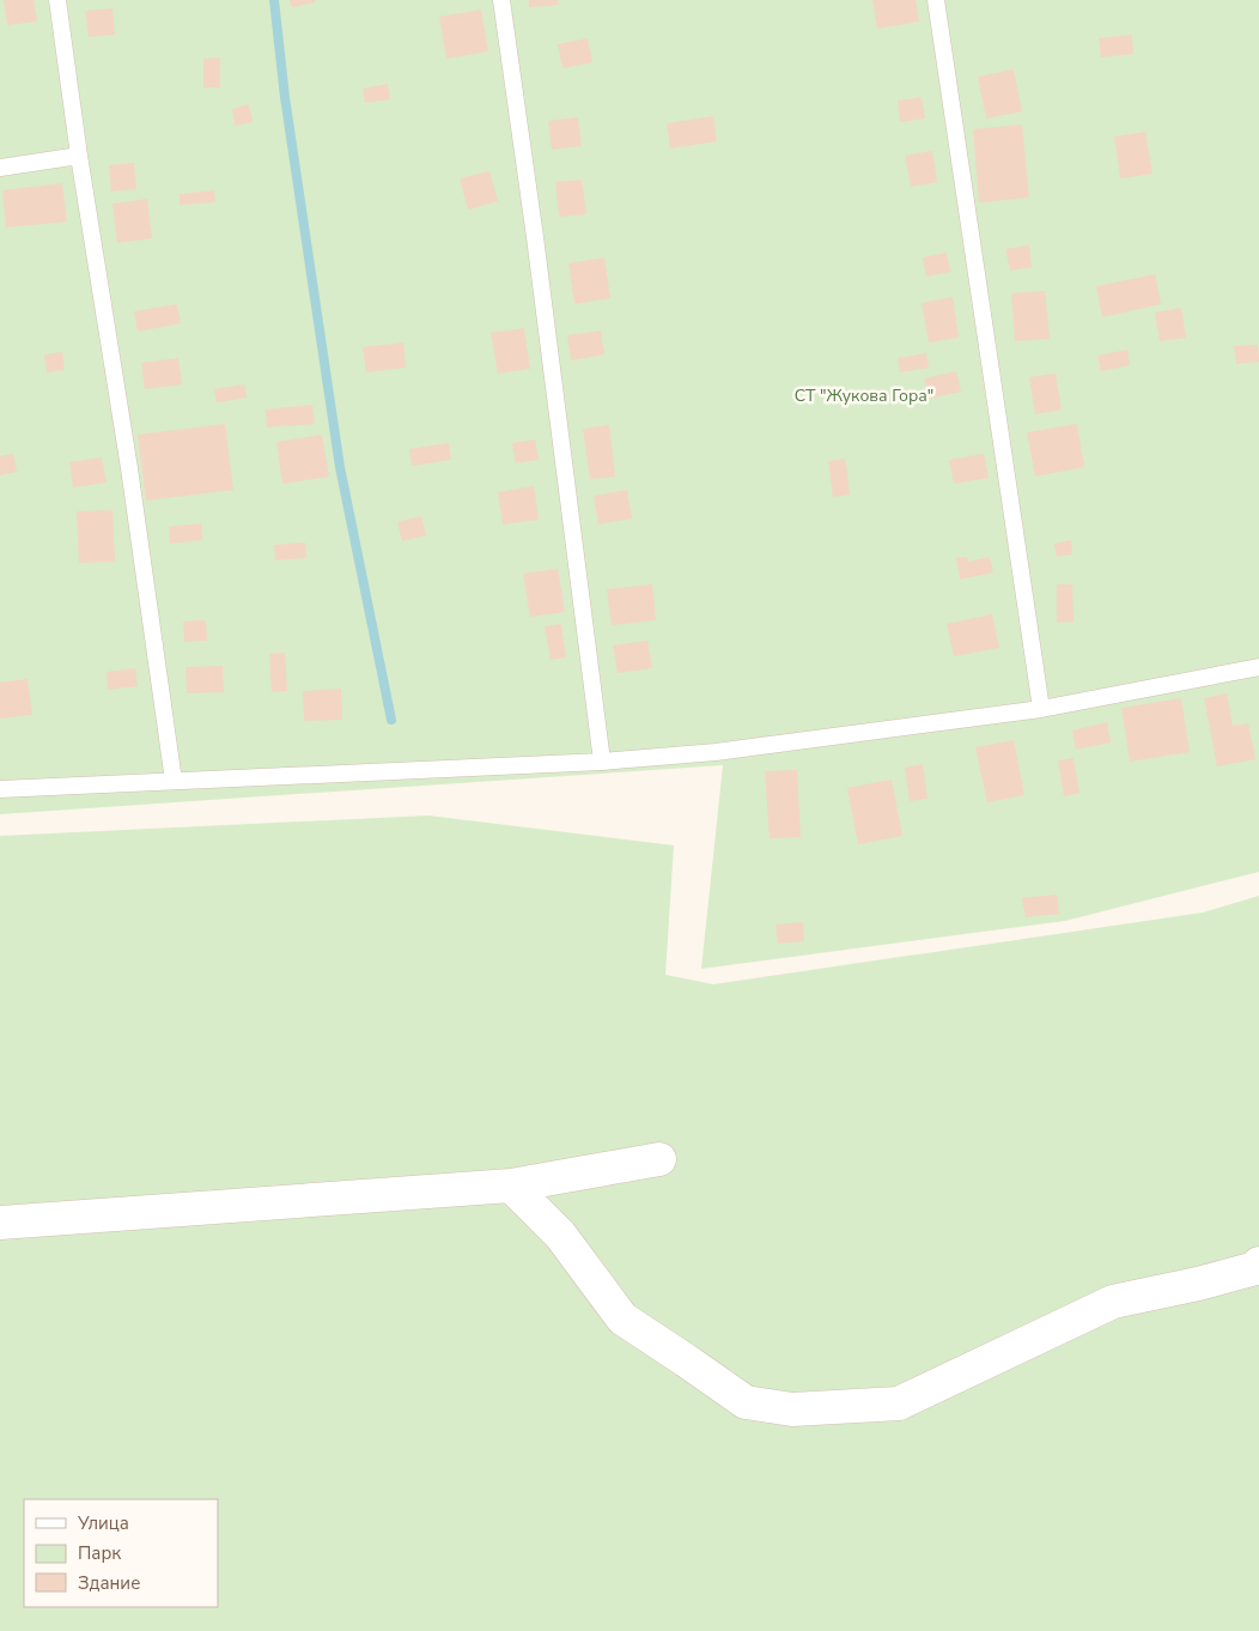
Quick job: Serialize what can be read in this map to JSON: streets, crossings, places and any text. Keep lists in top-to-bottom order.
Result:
{
  "parks": ["СТ \"Жукова Гора\""],
  "legend": ["Улица", "Парк", "Здание"]
}
